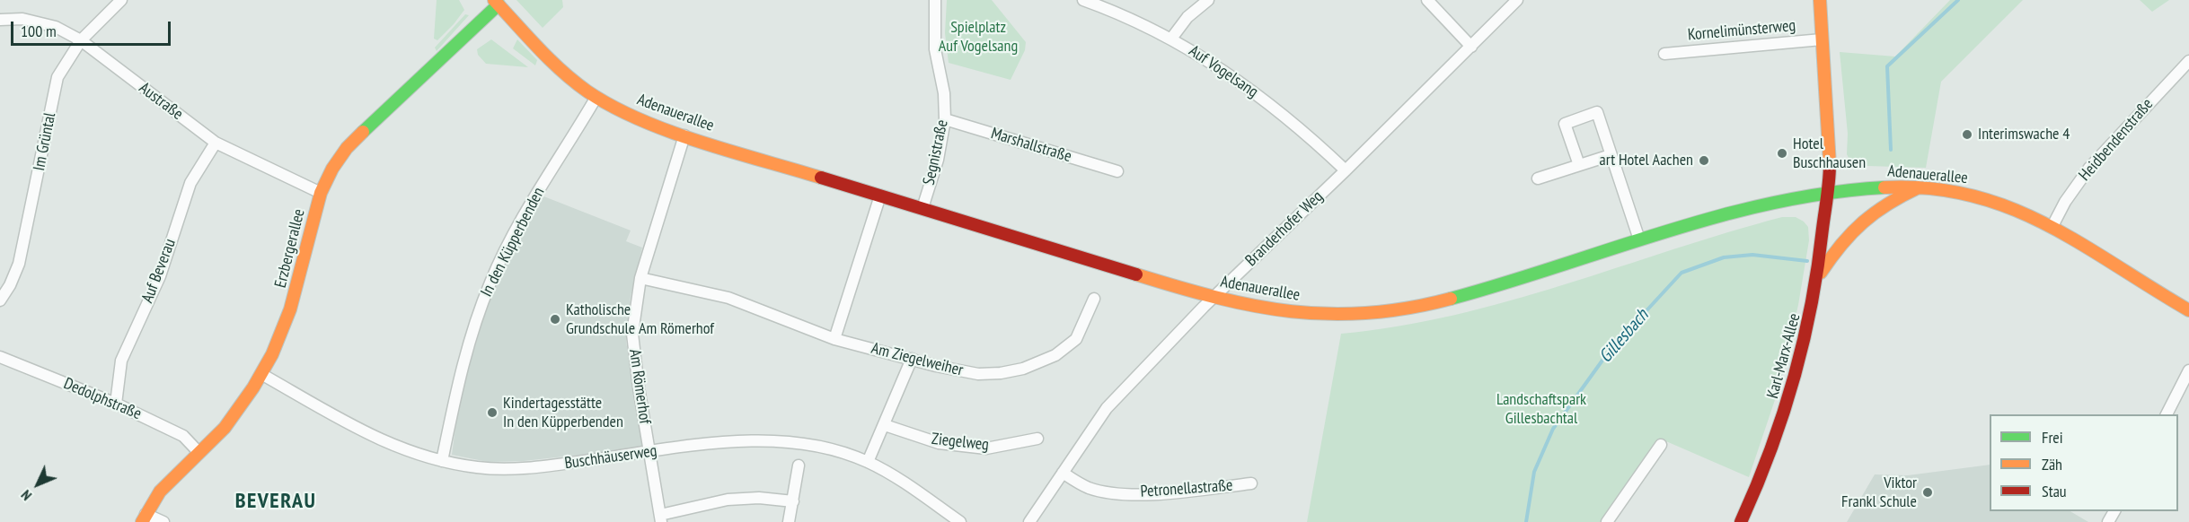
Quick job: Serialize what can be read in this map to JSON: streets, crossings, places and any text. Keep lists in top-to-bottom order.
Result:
{
  "streets": {
    "main road": ["Adenauerallee", "Erzbergerallee", "Karl-Marx-Allee"],
    "street": [
      "Kornelimünsterweg",
      "Auf Vogelsang",
      "Austraße",
      "Heidbendenstraße",
      "Im Grüntal",
      "Marshallstraße",
      "Segnistraße",
      "Branderhofer Weg",
      "In den Küpperbenden",
      "Auf Beverau",
      "Am Ziegelweiher",
      "Am Römerhof",
      "Dedolphstraße",
      "Ziegelweg",
      "Buschhäuserweg",
      "Petronellastraße"
    ]
  },
  "crossings": [
    ["Auf Vogelsang", "Branderhofer Weg"],
    ["Austraße", "Im Grüntal"],
    ["Austraße", "Erzbergerallee"],
    ["Austraße", "Auf Beverau"],
    ["Adenauerallee", "Heidbendenstraße"],
    ["Adenauerallee", "Segnistraße"],
    ["Adenauerallee", "Branderhofer Weg"],
    ["Adenauerallee", "In den Küpperbenden"],
    ["Adenauerallee", "Erzbergerallee"],
    ["Adenauerallee", "Karl-Marx-Allee"],
    ["Adenauerallee", "Am Römerhof"],
    ["Marshallstraße", "Segnistraße"],
    ["Branderhofer Weg", "Petronellastraße"],
    ["In den Küpperbenden", "Buschhäuserweg"],
    ["Erzbergerallee", "Dedolphstraße"],
    ["Erzbergerallee", "Buschhäuserweg"],
    ["Auf Beverau", "Dedolphstraße"],
    ["Am Ziegelweiher", "Am Römerhof"],
    ["Am Römerhof", "Buschhäuserweg"]
  ],
  "districts": ["BEVERAU"],
  "water": ["Gillesbach"],
  "parks": ["Spielplatz Auf Vogelsang", "Landschaftspark Gillesbachtal"],
  "places": [
    "Interimswache 4",
    "Hotel Buschhausen",
    "art Hotel Aachen",
    "Katholische Grundschule Am Römerhof",
    "Kindertagesstätte In den Küpperbenden",
    "Viktor Frankl Schule"
  ],
  "legend": ["Frei", "Zäh", "Stau"],
  "scale_bar": "100 m",
  "north": "bottom left"
}
